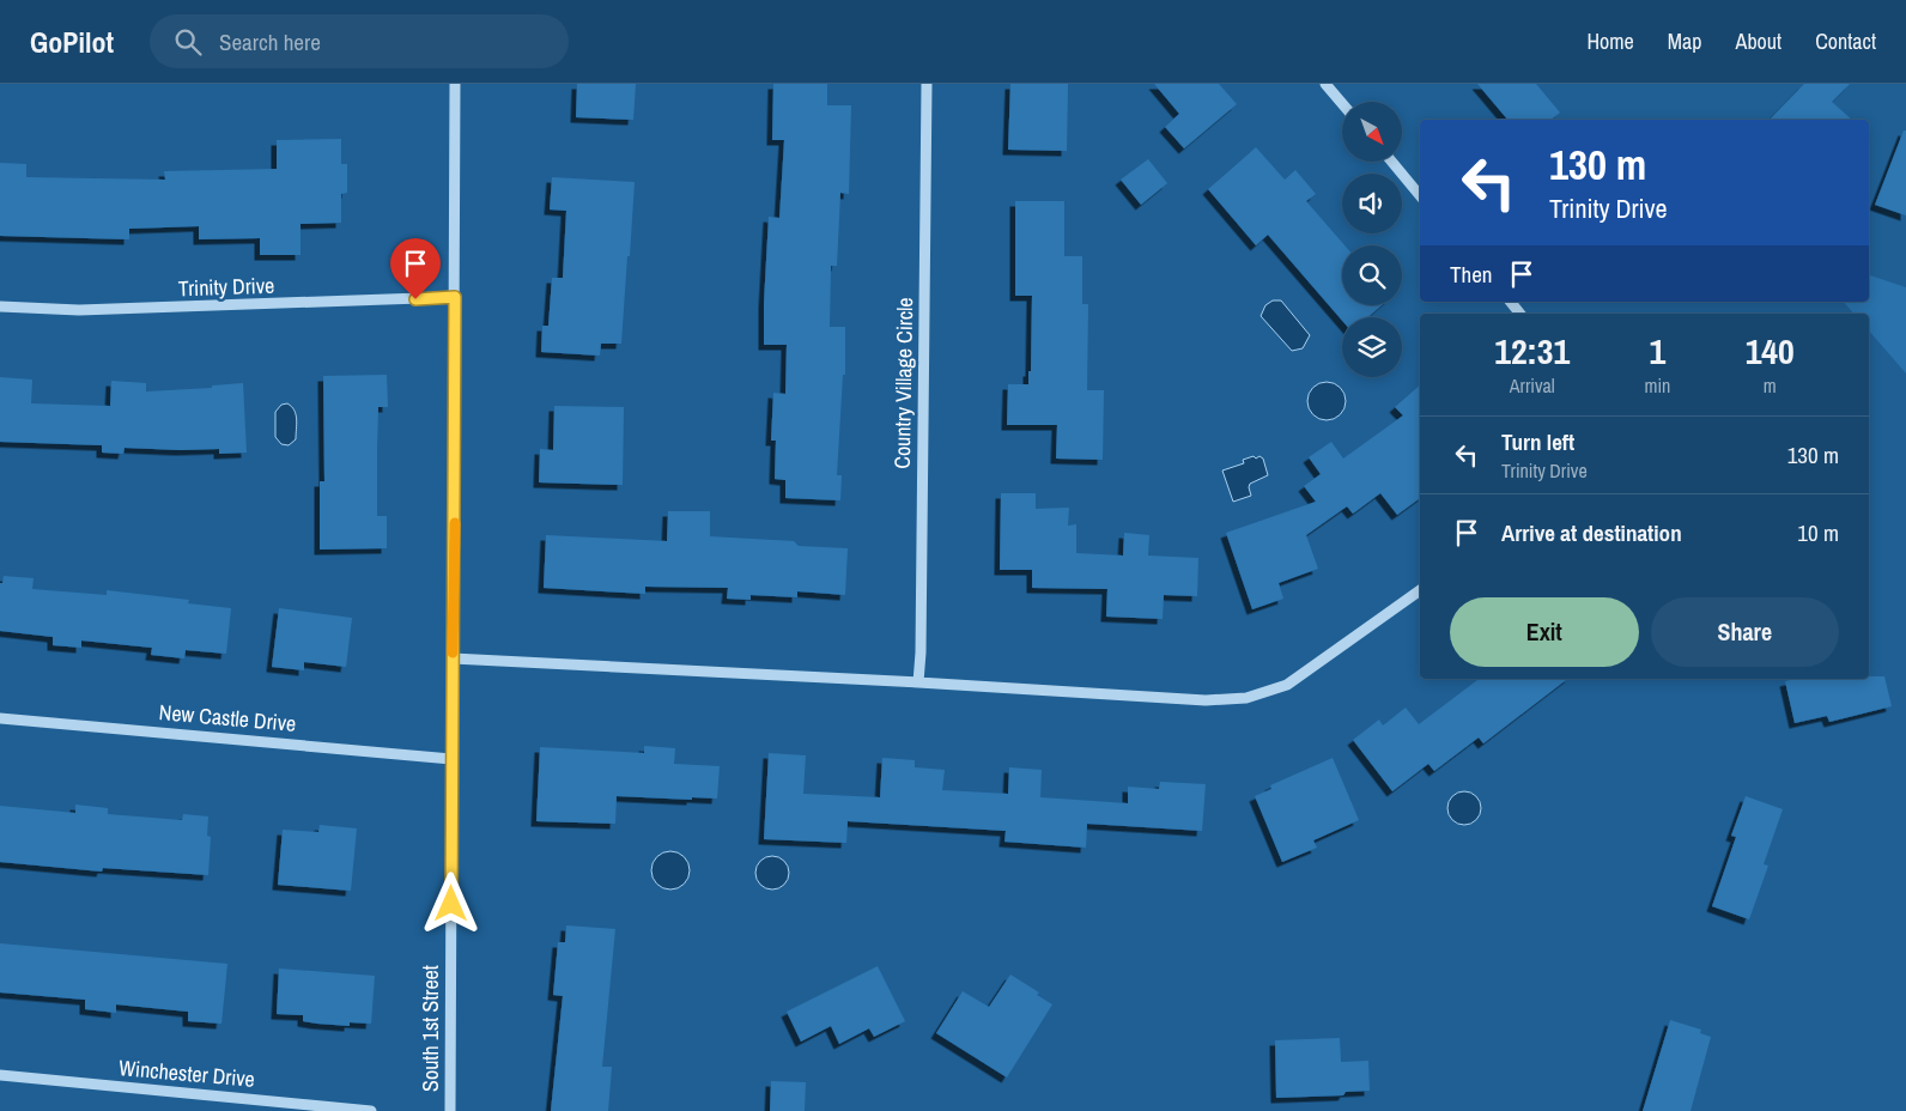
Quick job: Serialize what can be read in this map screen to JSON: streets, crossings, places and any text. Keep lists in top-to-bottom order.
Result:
{
  "streets": {
    "street": [
      "Trinity Drive",
      "Country Village Circle",
      "New Castle Drive",
      "South 1st Street",
      "Winchester Drive"
    ]
  },
  "crossings": [
    ["Trinity Drive", "South 1st Street"],
    ["New Castle Drive", "South 1st Street"]
  ],
  "north": "bottom right",
  "page": {
    "header": "GoPilot",
    "search": "Search here",
    "nav": [
      "Home",
      "Map",
      "About",
      "Contact"
    ],
    "turn": ["130 m", "Trinity Drive"],
    "then": "Then",
    "eta": [
      "12:31",
      "Arrival",
      "1",
      "min",
      "140",
      "m"
    ],
    "list": [
      {
        "name": "Turn left",
        "note": "Trinity Drive",
        "value": "130 m"
      },
      {
        "name": "Arrive at destination",
        "value": "10 m"
      }
    ],
    "buttons": ["Exit", "Share"]
  }
}
